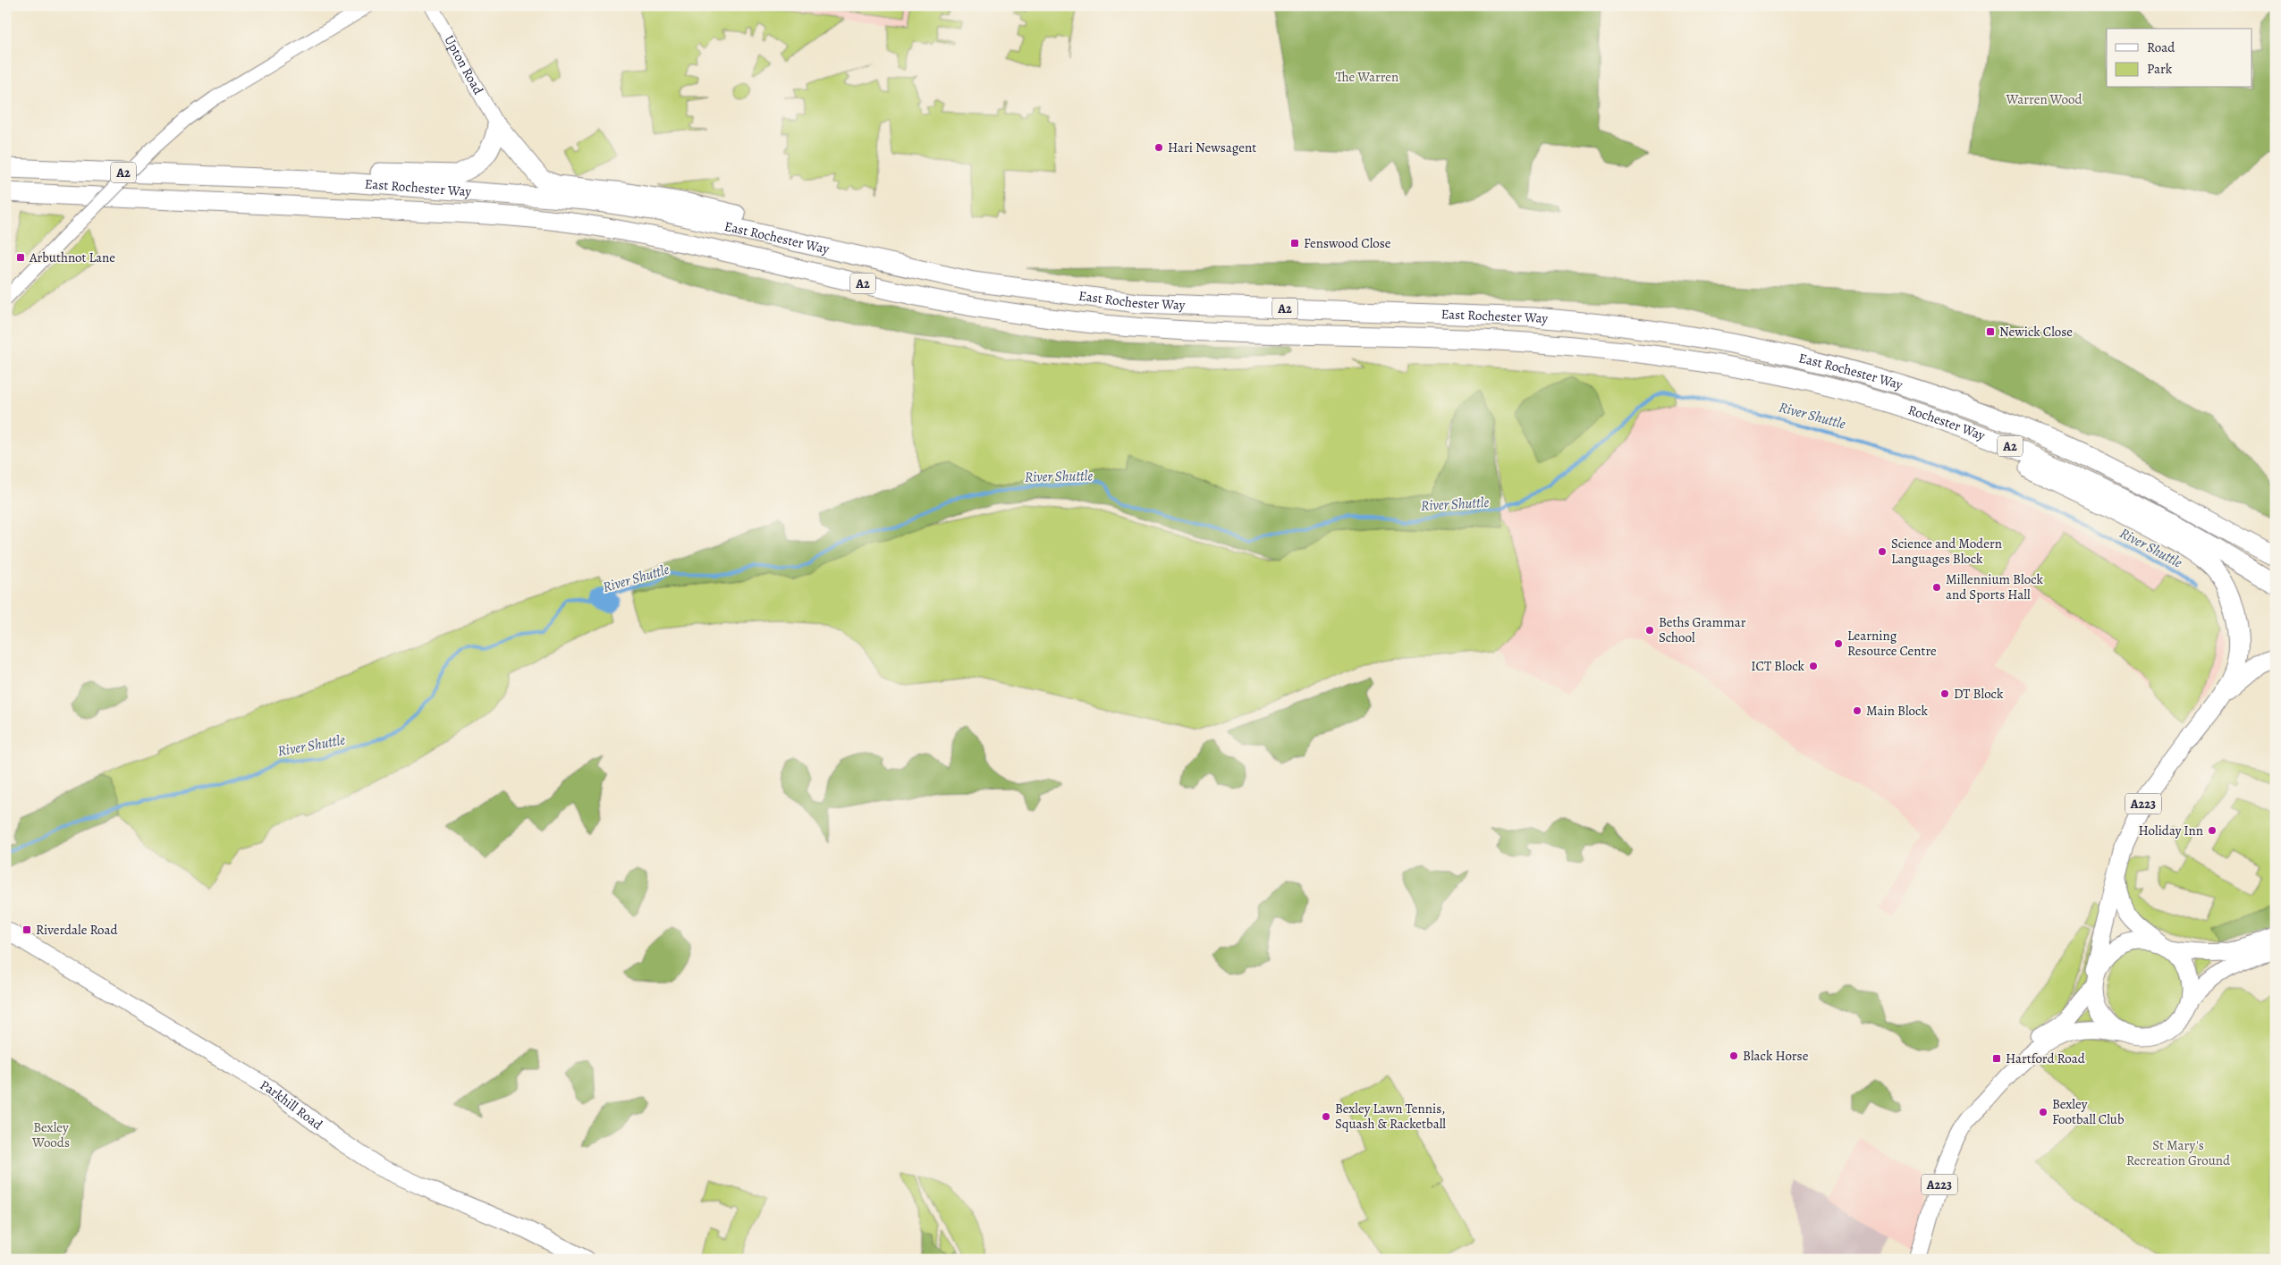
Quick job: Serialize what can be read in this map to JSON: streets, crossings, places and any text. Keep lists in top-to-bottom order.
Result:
{
  "streets": {
    "highway": [
      "A2",
      "East Rochester Way",
      "Rochester Way",
      "A223"
    ],
    "main road": ["Parkhill Road"],
    "street": ["Upton Road"]
  },
  "crossings": [
    ["Upton Road", "A2"],
    ["A2", "East Rochester Way"],
    ["East Rochester Way", "Rochester Way"]
  ],
  "water": ["River Shuttle"],
  "parks": [
    "The Warren",
    "Warren Wood",
    "Bexley Woods",
    "St Mary's Recreation Ground"
  ],
  "places": {
    "other": [
      "Hari Newsagent",
      "Science and Modern Languages Block",
      "Millennium Block and Sports Hall",
      "Beths Grammar School",
      "Learning Resource Centre",
      "ICT Block",
      "DT Block",
      "Main Block",
      "Holiday Inn",
      "Black Horse",
      "Bexley Football Club",
      "Bexley Lawn Tennis, Squash & Racketball"
    ],
    "transit": [
      "Fenswood Close",
      "Arbuthnot Lane",
      "Newick Close",
      "Riverdale Road",
      "Hartford Road"
    ]
  },
  "legend": ["Road", "Park"]
}
